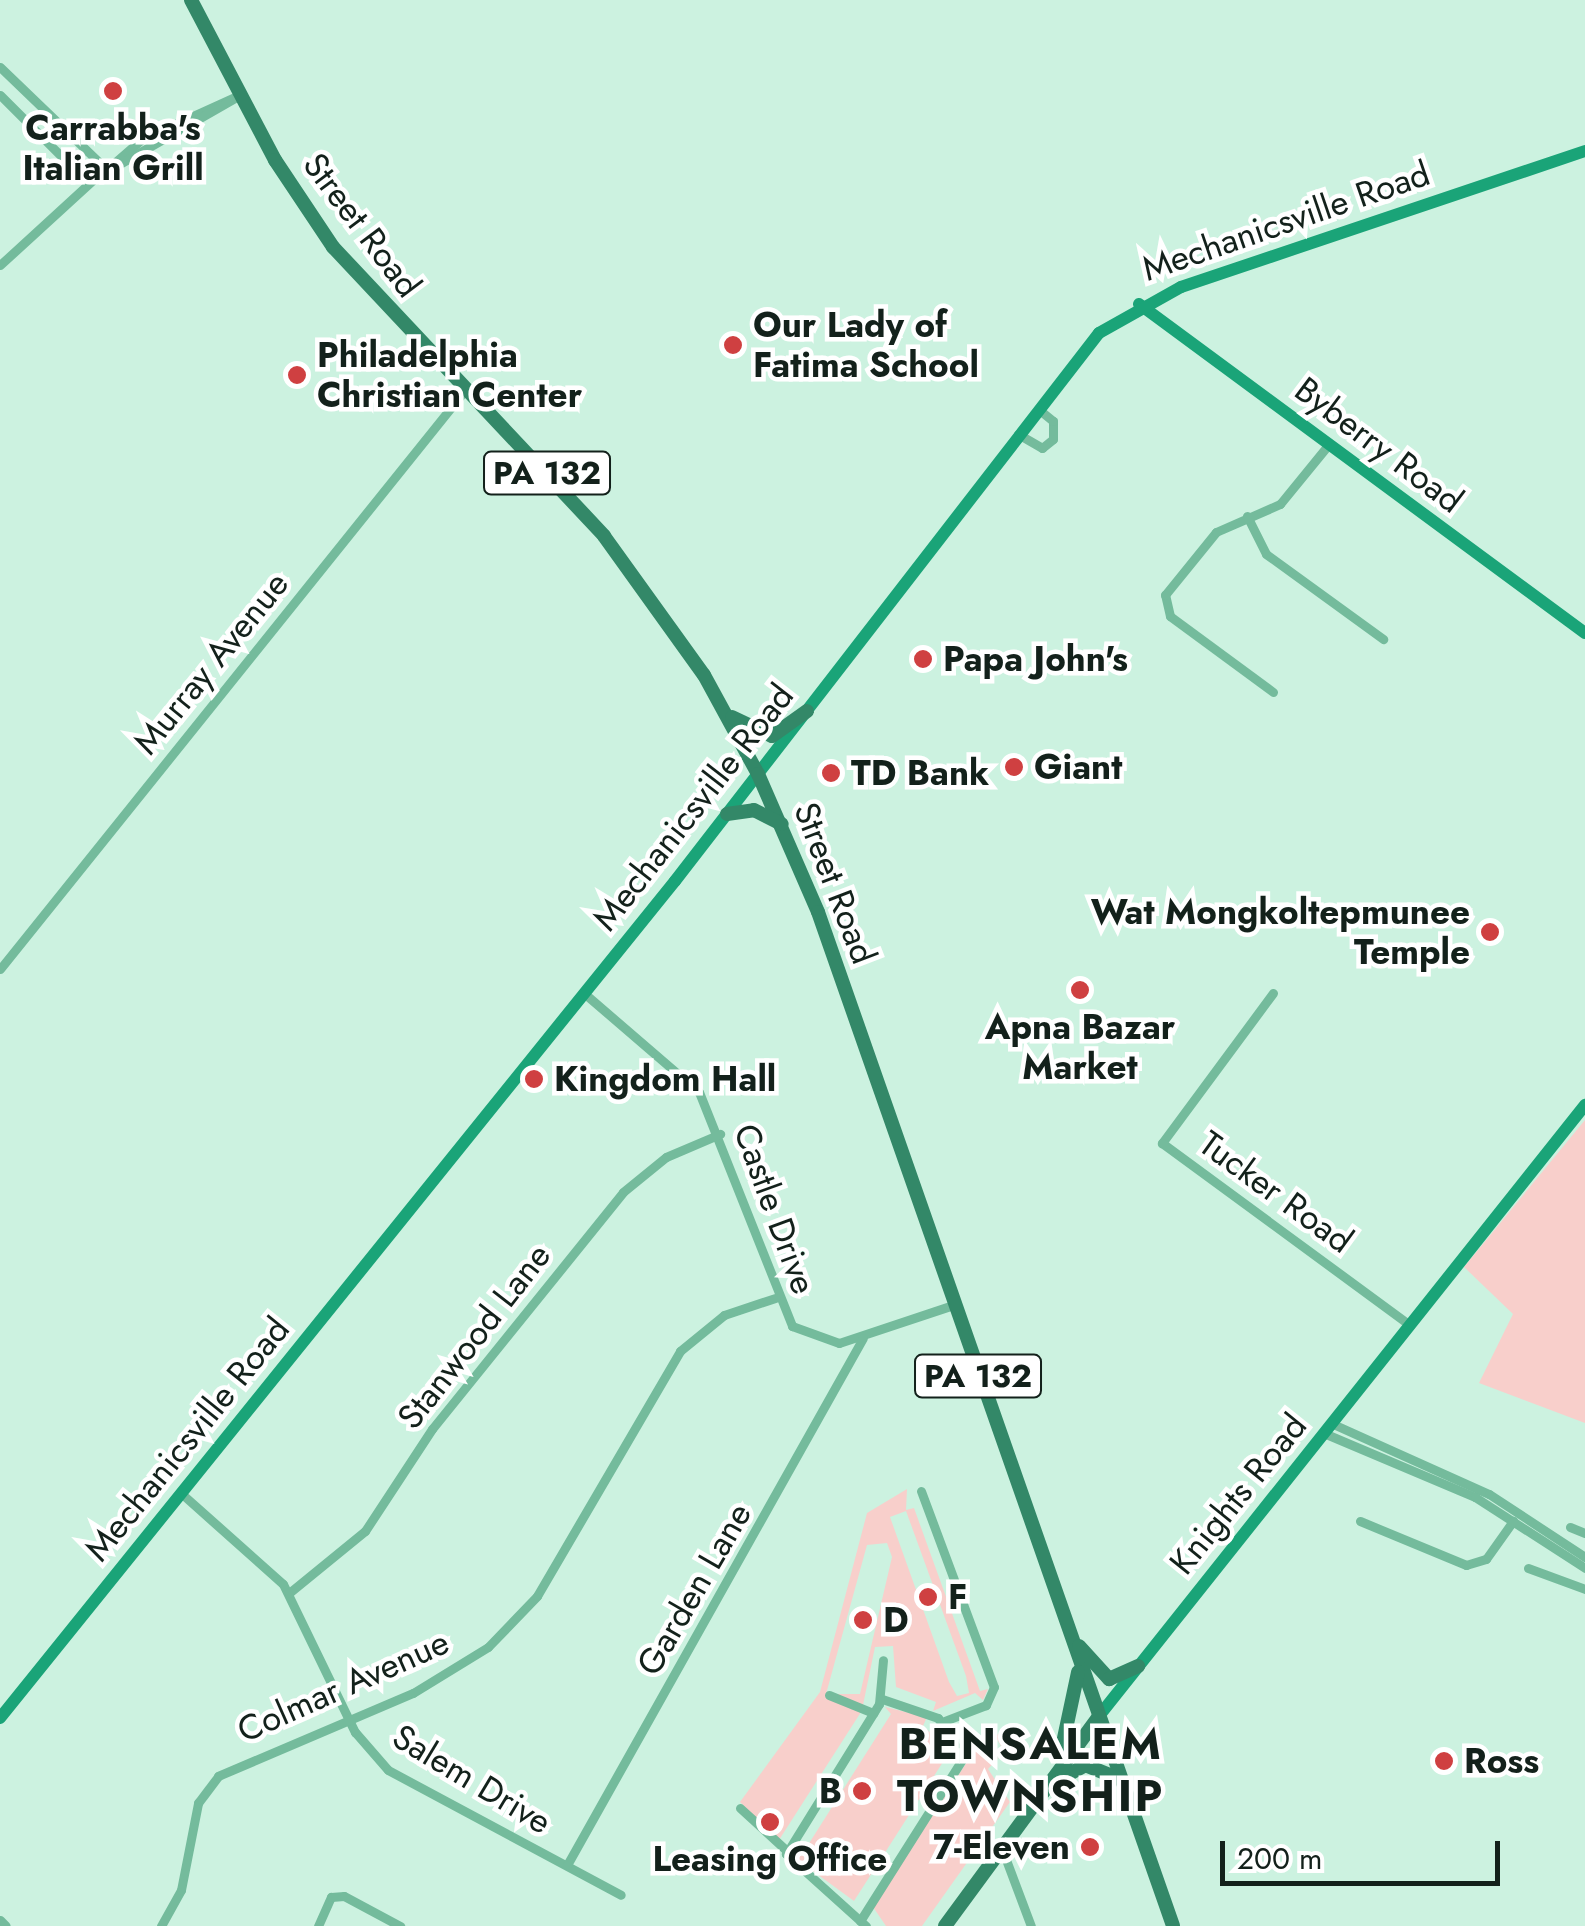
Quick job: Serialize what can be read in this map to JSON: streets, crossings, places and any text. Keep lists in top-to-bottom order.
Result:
{
  "streets": {
    "main road": ["Street Road", "PA 132", "Knights Road"],
    "street": [
      "Mechanicsville Road",
      "Byberry Road",
      "Murray Avenue",
      "Tucker Road",
      "Castle Drive",
      "Stanwood Lane",
      "Garden Lane",
      "Colmar Avenue",
      "Salem Drive"
    ]
  },
  "crossings": [
    ["Mechanicsville Road", "Street Road"],
    ["Mechanicsville Road", "Byberry Road"],
    ["Mechanicsville Road", "Castle Drive"],
    ["Mechanicsville Road", "Salem Drive"],
    ["Street Road", "Murray Avenue"],
    ["Street Road", "Castle Drive"],
    ["Street Road", "Knights Road"],
    ["Tucker Road", "Knights Road"],
    ["Castle Drive", "Stanwood Lane"],
    ["Castle Drive", "Garden Lane"],
    ["Castle Drive", "Colmar Avenue"],
    ["Stanwood Lane", "Salem Drive"],
    ["Garden Lane", "Salem Drive"],
    ["Colmar Avenue", "Salem Drive"]
  ],
  "districts": ["BENSALEM TOWNSHIP"],
  "places": [
    "Carrabba's Italian Grill",
    "Our Lady of Fatima School",
    "Philadelphia Christian Center",
    "Papa John's",
    "Giant",
    "TD Bank",
    "Wat Mongkoltepmunee Temple",
    "Apna Bazar Market",
    "Kingdom Hall",
    "F",
    "D",
    "Ross",
    "B",
    "Leasing Office",
    "7-Eleven"
  ],
  "scale_bar": "200 m"
}
